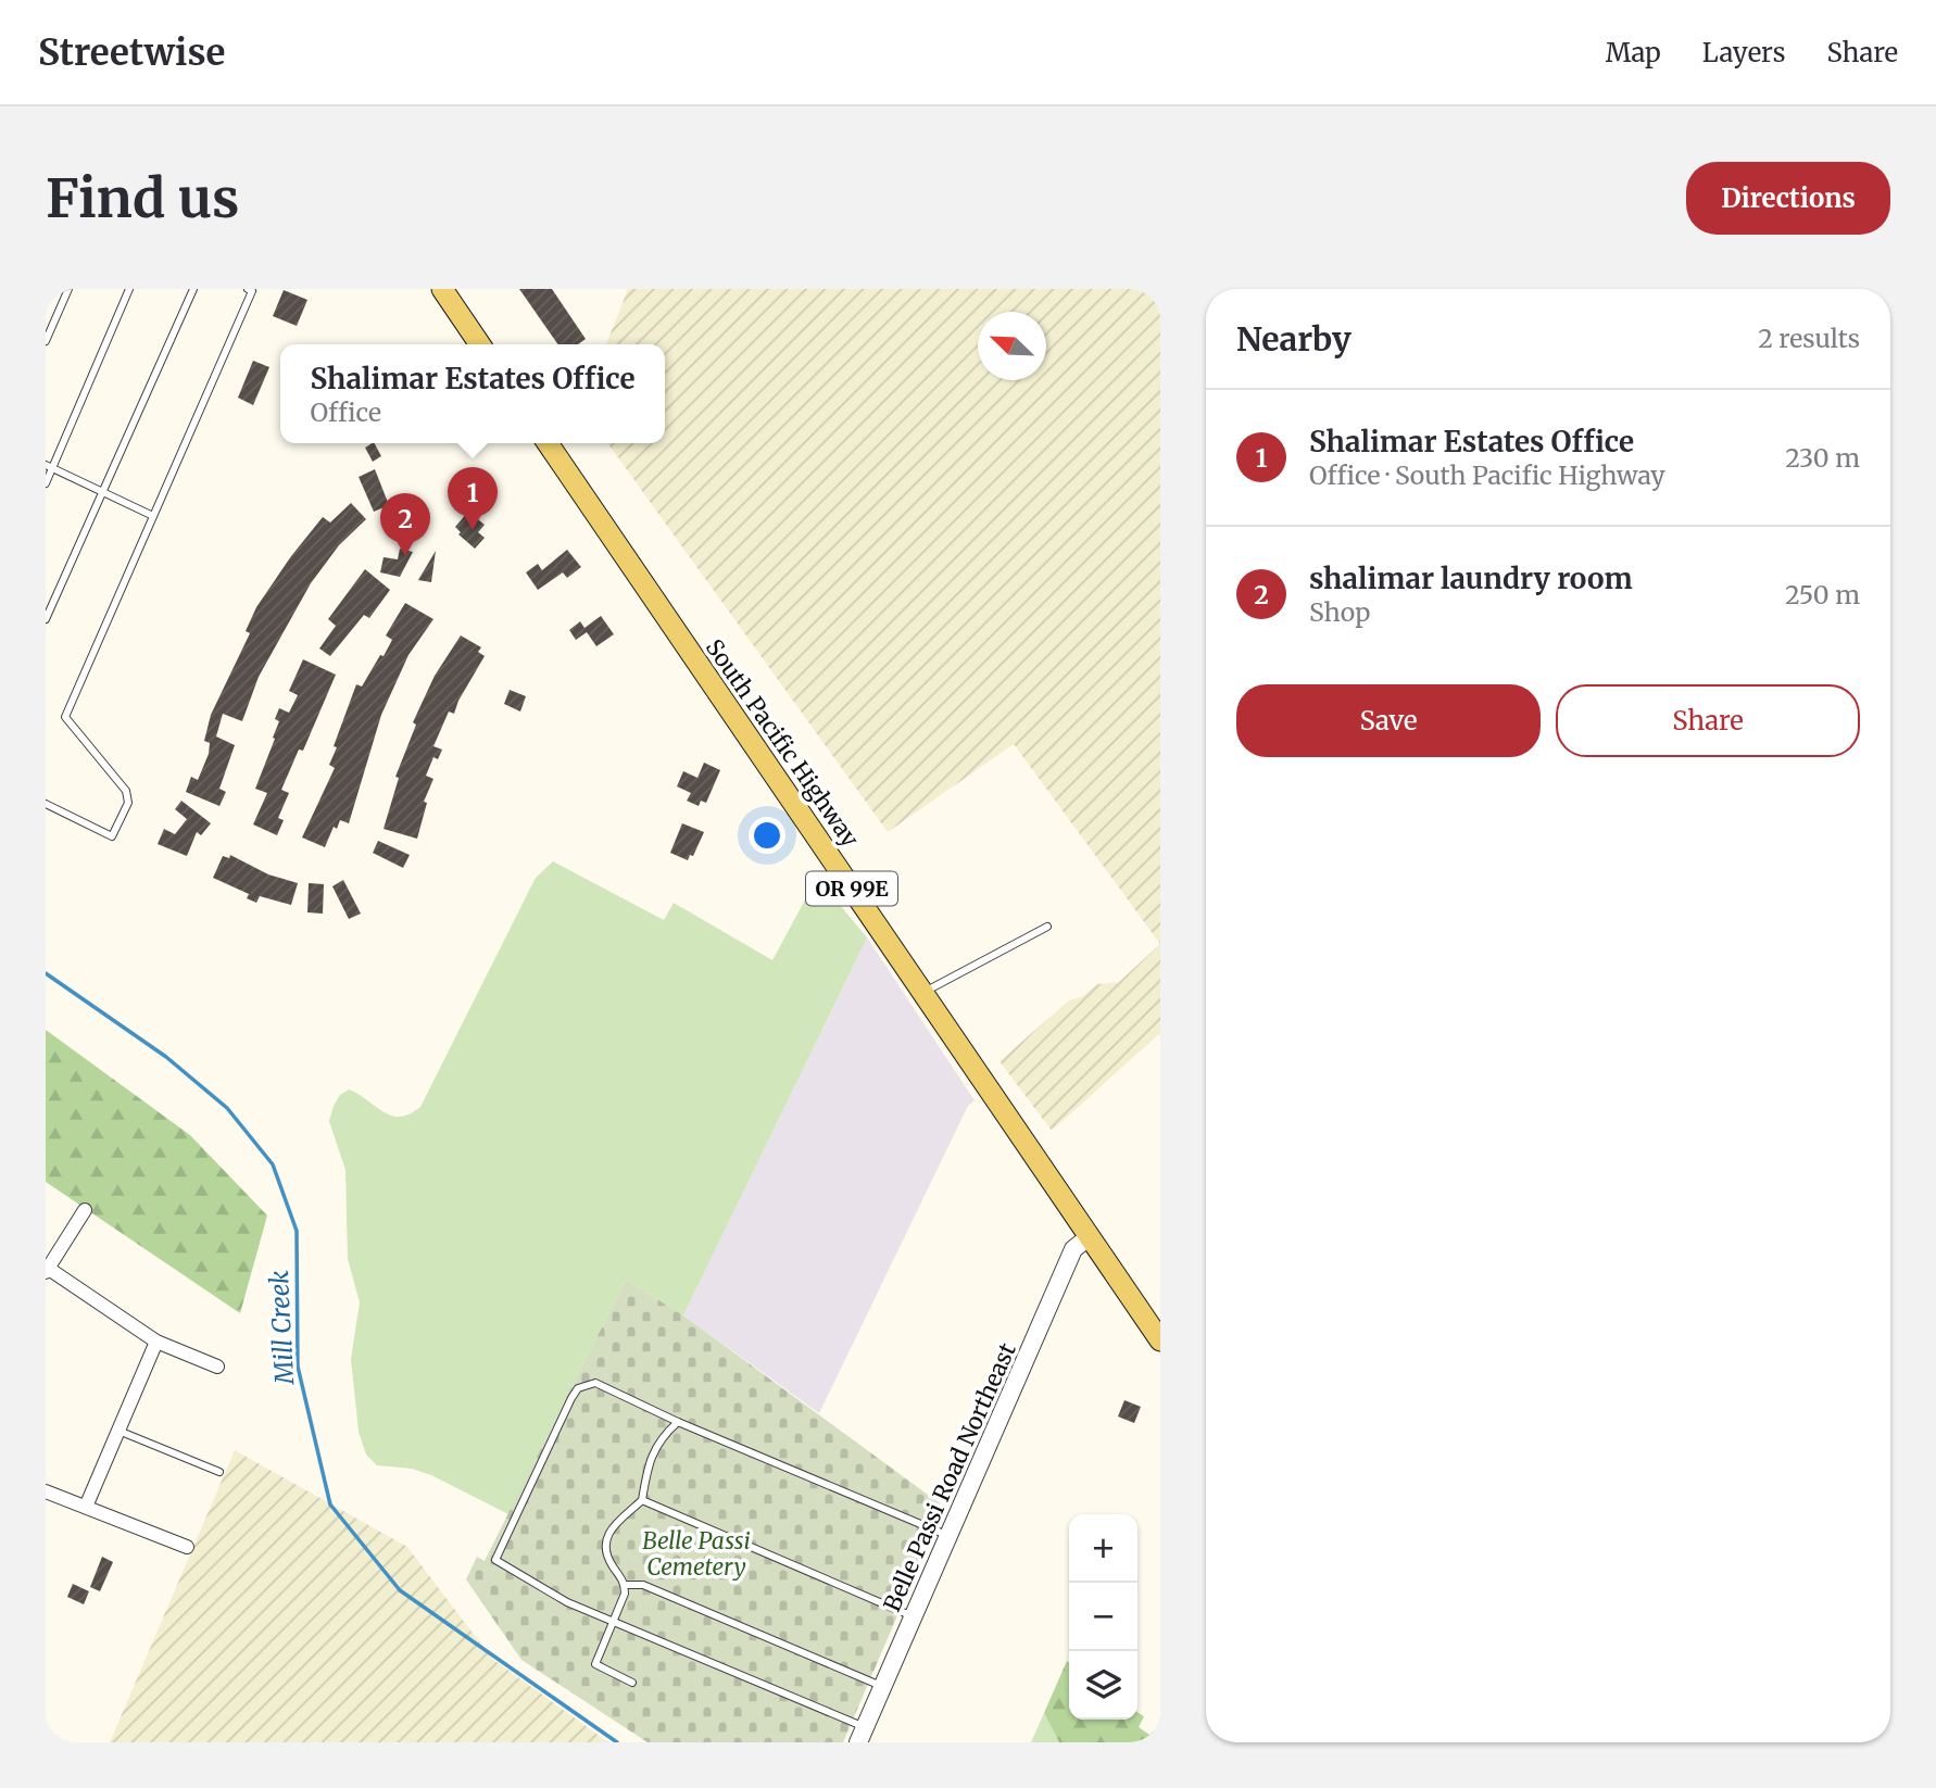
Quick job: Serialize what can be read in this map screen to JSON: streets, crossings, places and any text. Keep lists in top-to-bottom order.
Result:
{
  "streets": {
    "main road": ["South Pacific Highway", "OR 99E"],
    "street": ["Belle Passi Road Northeast"]
  },
  "crossings": [
    ["South Pacific Highway", "Belle Passi Road Northeast"]
  ],
  "water": ["Mill Creek"],
  "parks": ["Belle Passi Cemetery"],
  "north": "top left",
  "page": {
    "header": "Streetwise",
    "nav": ["Map", "Layers", "Share"],
    "buttons": [
      "Directions",
      ["Save", "Share"]
    ],
    "title": "Find us",
    "heading": ["Nearby", "2 results"],
    "popup": ["Shalimar Estates Office", "Office"],
    "list": [
      {
        "mark": "1",
        "name": "Shalimar Estates Office",
        "note": "Office · South Pacific Highway",
        "value": "230 m"
      },
      {
        "mark": "2",
        "name": "shalimar laundry room",
        "note": "Shop",
        "value": "250 m"
      }
    ],
    "pins": ["1", "2"],
    "map_buttons": ["+", "−"]
  }
}
